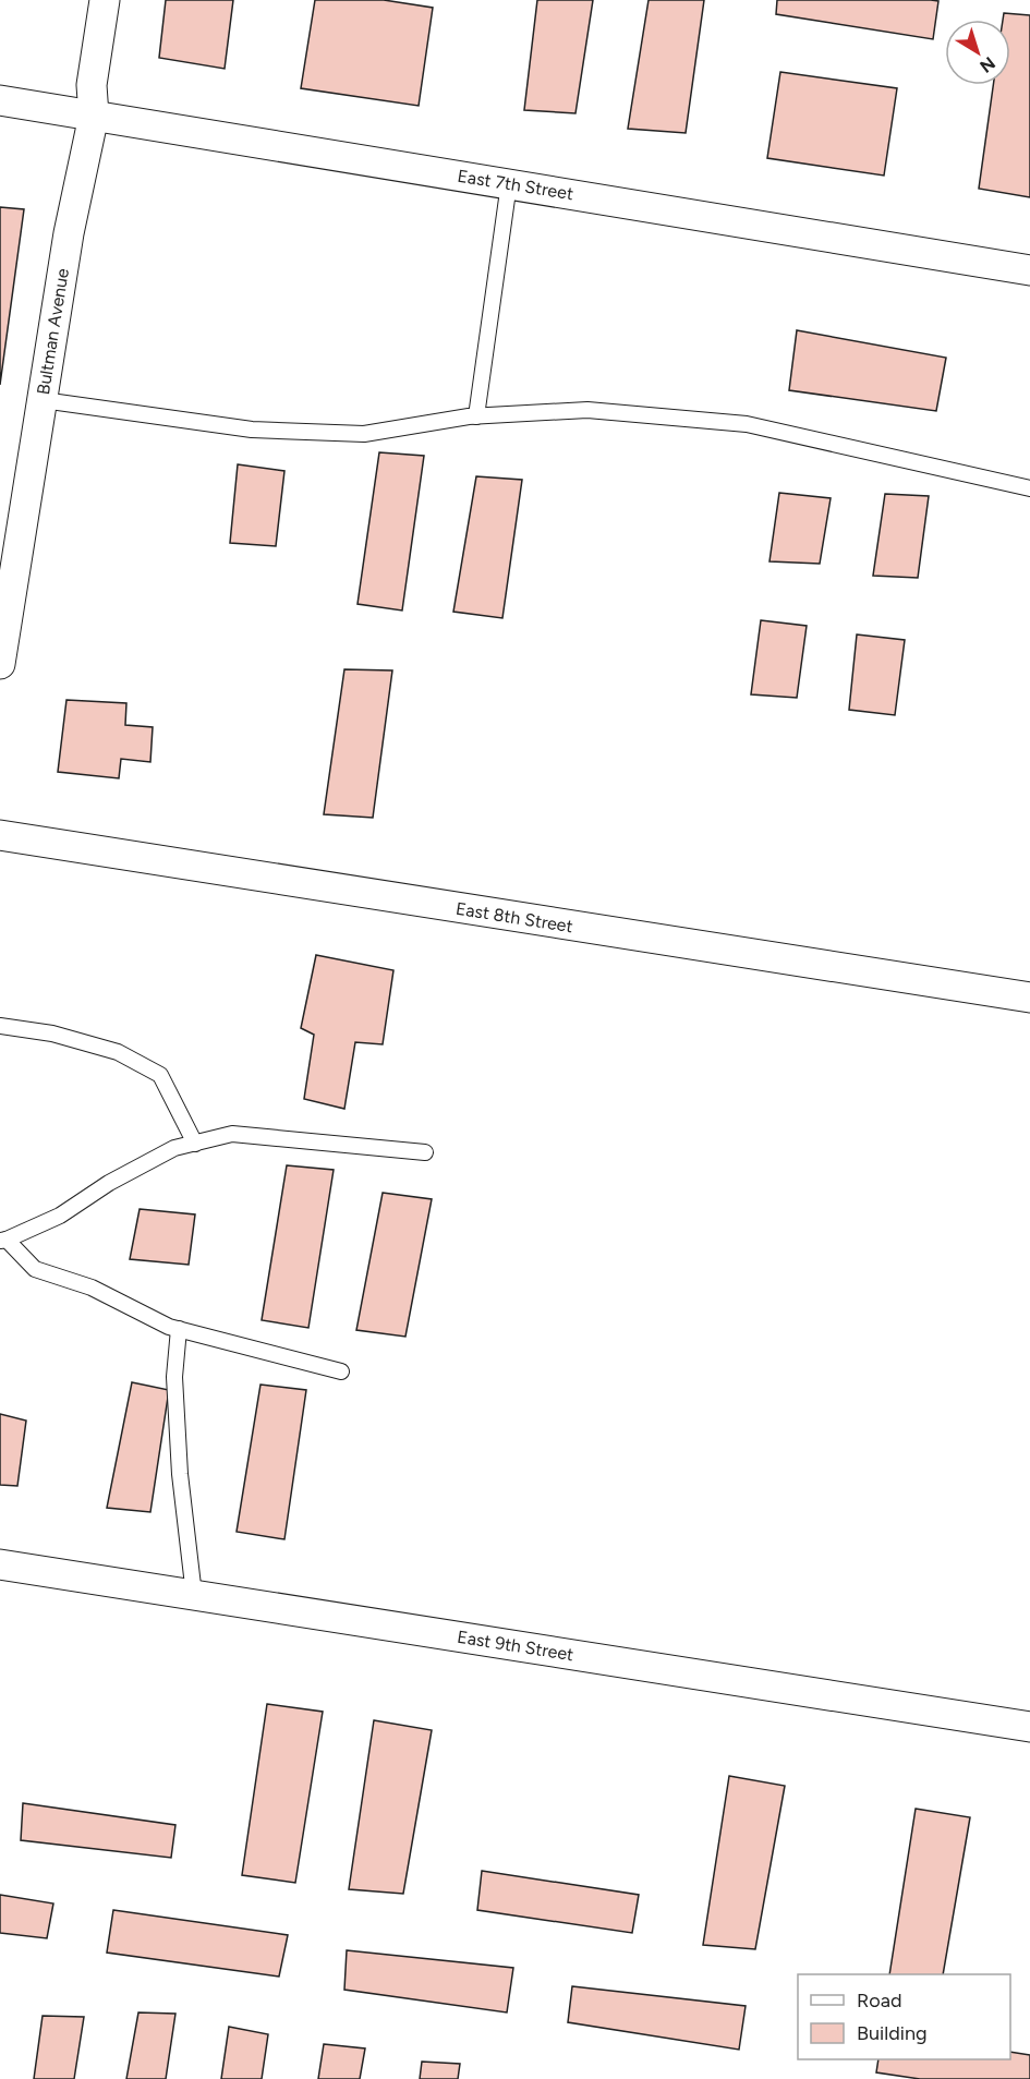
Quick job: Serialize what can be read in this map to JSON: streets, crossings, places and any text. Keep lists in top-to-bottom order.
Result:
{
  "streets": {
    "street": [
      "East 7th Street",
      "Bultman Avenue",
      "East 8th Street",
      "East 9th Street"
    ]
  },
  "crossings": [
    ["East 7th Street", "Bultman Avenue"]
  ],
  "legend": ["Road", "Building"],
  "north": "bottom right"
}
